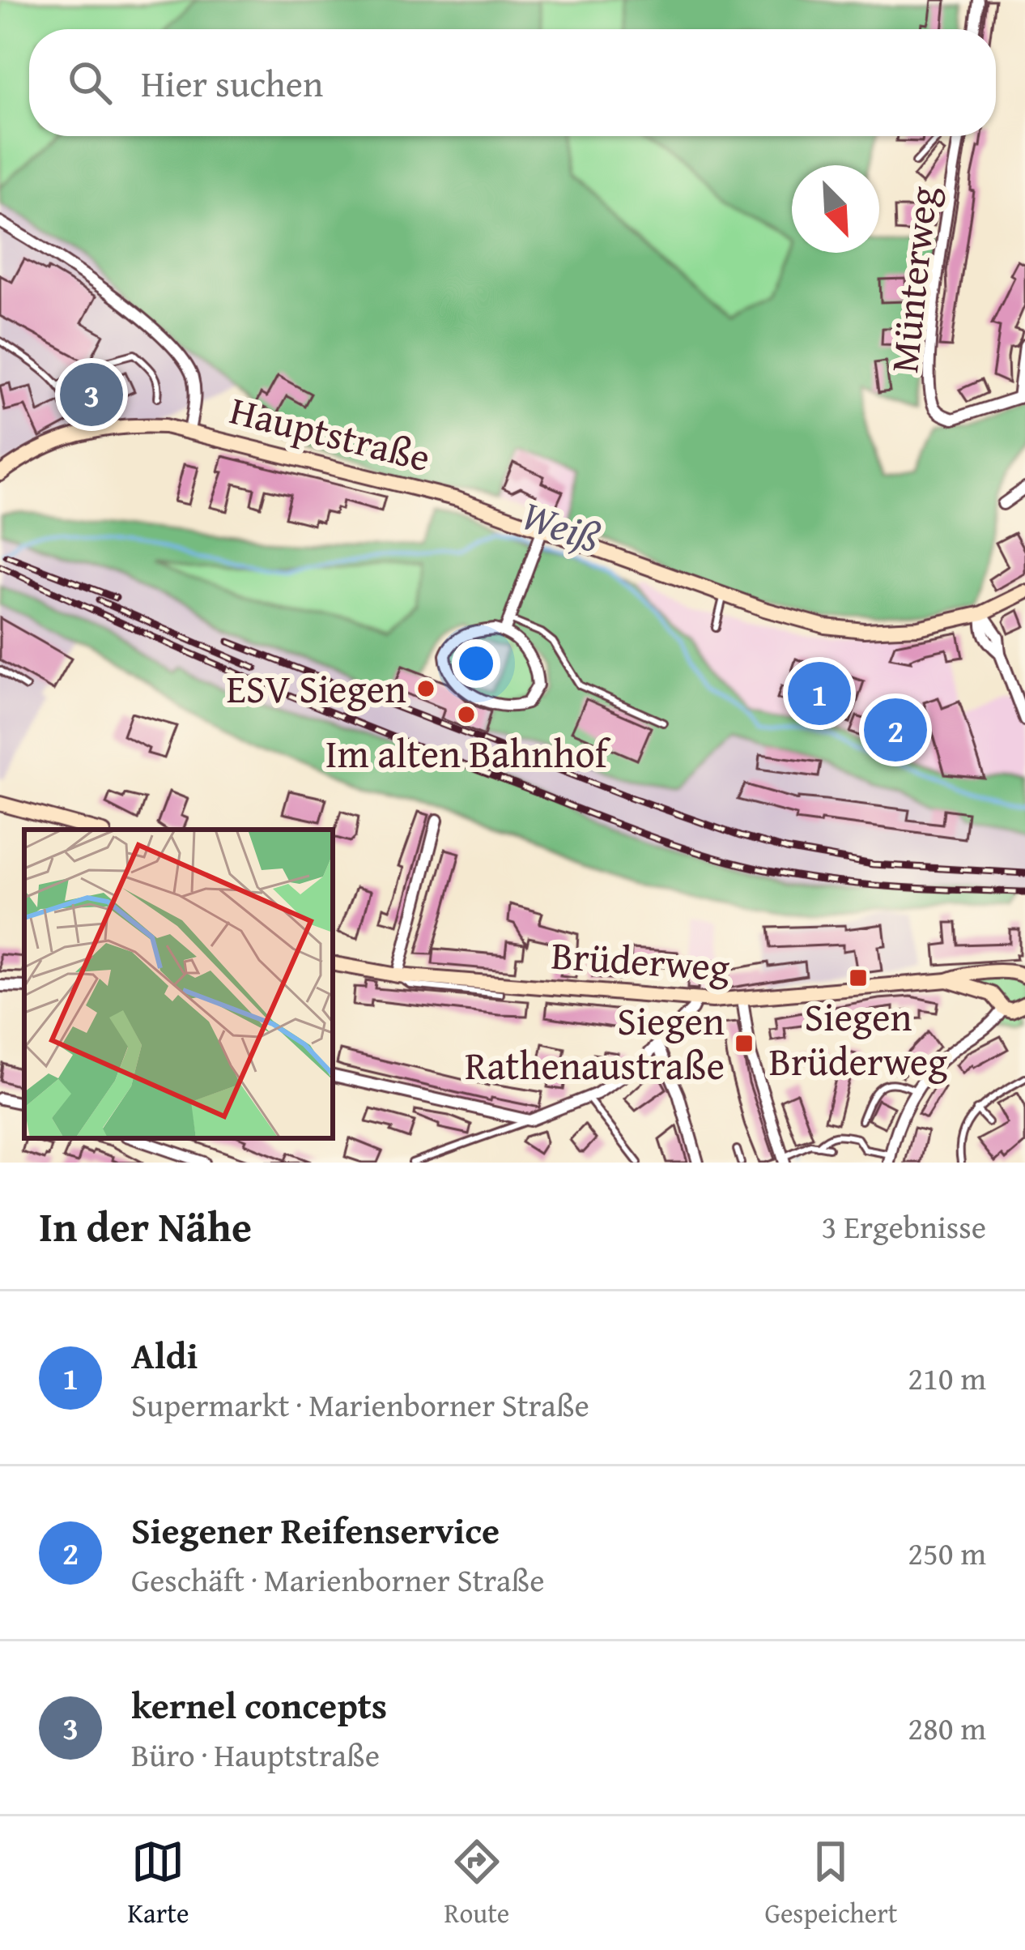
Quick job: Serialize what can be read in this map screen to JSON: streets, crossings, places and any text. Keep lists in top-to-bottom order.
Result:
{
  "streets": {
    "main road": ["Hauptstraße", "Brüderweg"],
    "street": ["Münterweg"]
  },
  "water": ["Weiß"],
  "places": {
    "other": ["ESV Siegen", "Im alten Bahnhof"],
    "transit": ["Siegen Brüderweg", "Siegen Rathenaustraße"]
  },
  "north": "bottom right",
  "page": {
    "search": "Hier suchen",
    "pins": ["3", "1", "2"],
    "heading": ["In der Nähe", "3 Ergebnisse"],
    "list": [
      {
        "mark": "1",
        "name": "Aldi",
        "note": "Supermarkt · Marienborner Straße",
        "value": "210 m"
      },
      {
        "mark": "2",
        "name": "Siegener Reifenservice",
        "note": "Geschäft · Marienborner Straße",
        "value": "250 m"
      },
      {
        "mark": "3",
        "name": "kernel concepts",
        "note": "Büro · Hauptstraße",
        "value": "280 m"
      }
    ],
    "nav": ["Karte", "Route", "Gespeichert"]
  }
}
